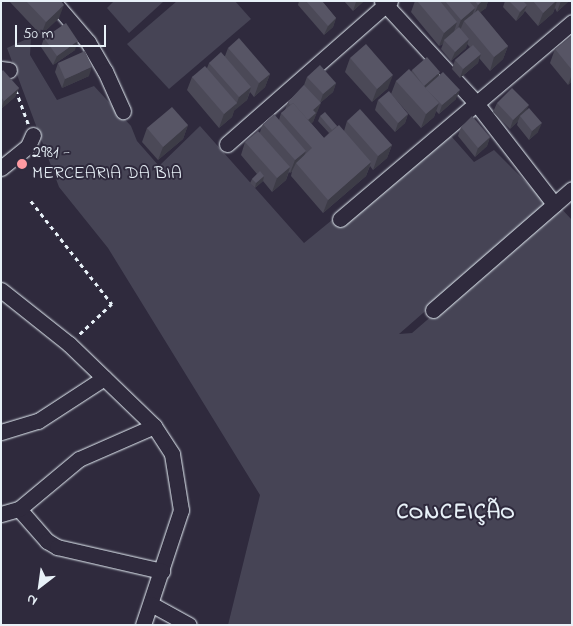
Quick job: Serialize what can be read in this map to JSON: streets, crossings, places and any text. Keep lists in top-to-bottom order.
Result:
{
  "districts": ["CONCEIÇÃO"],
  "places": ["2981 - MERCEARIA DA BIA"],
  "scale_bar": "50 m",
  "north": "bottom left"
}
